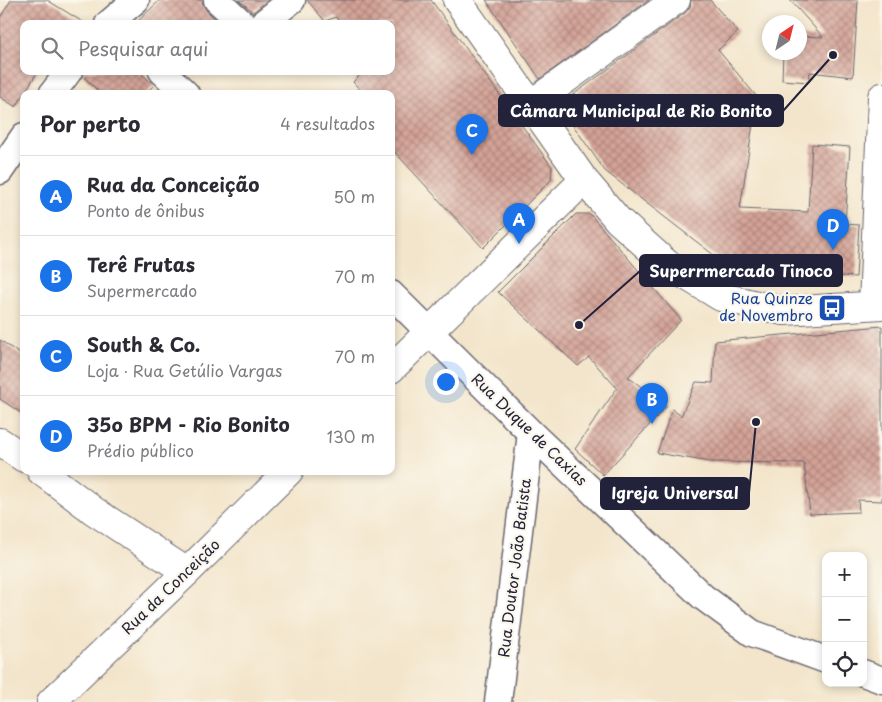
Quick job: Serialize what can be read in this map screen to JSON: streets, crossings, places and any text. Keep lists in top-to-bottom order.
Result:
{
  "streets": {
    "main road": ["Rua da Conceição"],
    "street": ["Rua Duque de Caxias", "Rua Doutor João Batista"]
  },
  "crossings": [
    ["Rua Duque de Caxias", "Rua Doutor João Batista"]
  ],
  "places": {
    "other": ["Câmara Municipal de Rio Bonito", "Superrmercado Tinoco", "Igreja Universal"],
    "bus stop": ["Rua Quinze de Novembro"]
  },
  "north": "top right",
  "page": {
    "search": "Pesquisar aqui",
    "heading": ["Por perto", "4 resultados"],
    "pins": [
      "C",
      "A",
      "D",
      "B"
    ],
    "list": [
      {
        "mark": "A",
        "name": "Rua da Conceição",
        "note": "Ponto de ônibus",
        "value": "50 m"
      },
      {
        "mark": "B",
        "name": "Terê Frutas",
        "note": "Supermercado",
        "value": "70 m"
      },
      {
        "mark": "C",
        "name": "South & Co.",
        "note": "Loja · Rua Getúlio Vargas",
        "value": "70 m"
      },
      {
        "mark": "D",
        "name": "35o BPM - Rio Bonito",
        "note": "Prédio público",
        "value": "130 m"
      }
    ],
    "map_buttons": ["+", "−"]
  }
}
